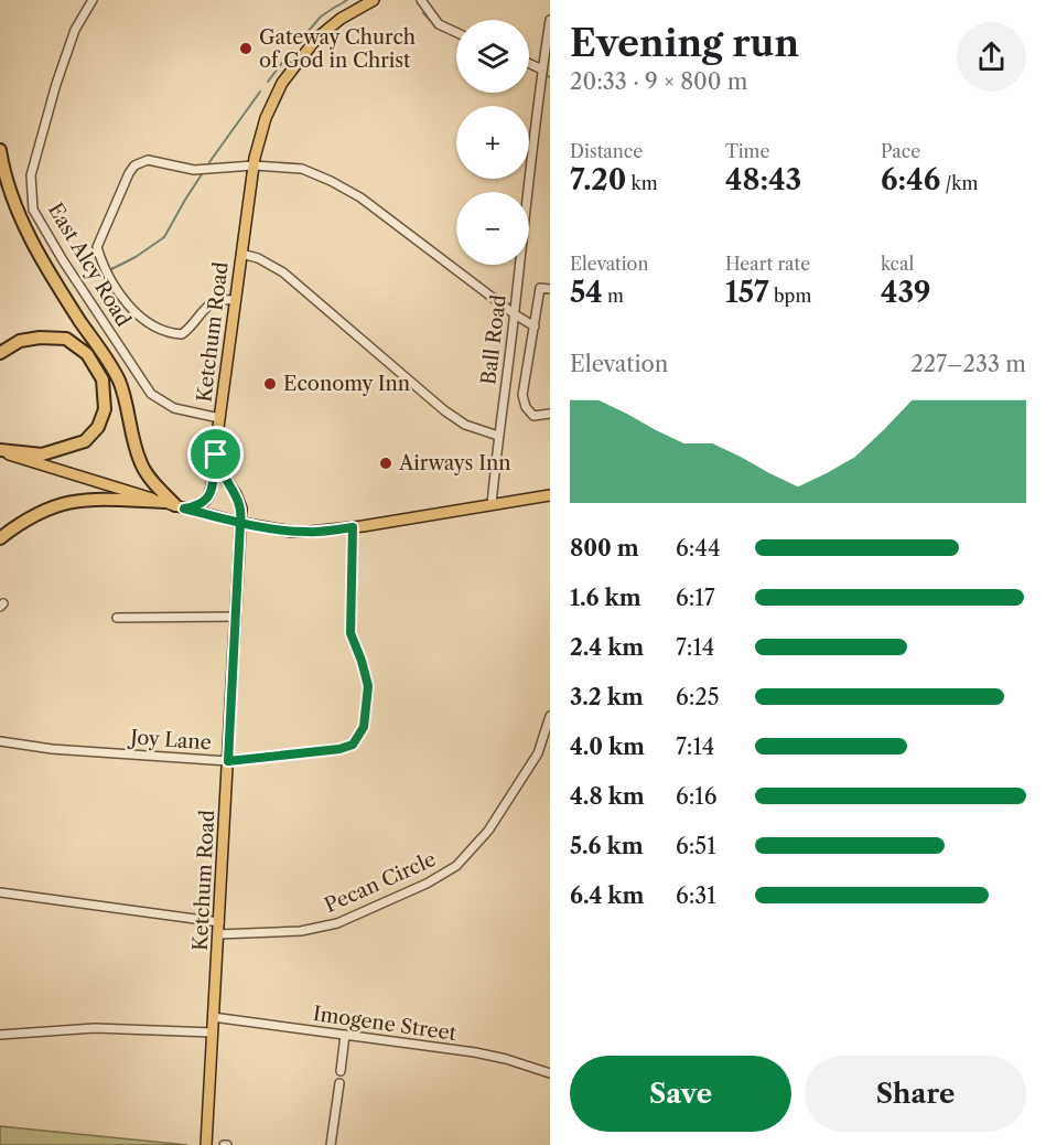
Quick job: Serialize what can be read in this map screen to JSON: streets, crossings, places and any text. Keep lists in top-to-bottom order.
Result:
{
  "streets": {
    "main road": ["Ketchum Road"],
    "street": [
      "East Alcy Road",
      "Ball Road",
      "Joy Lane",
      "Pecan Circle",
      "Imogene Street"
    ]
  },
  "crossings": [
    ["East Alcy Road", "Ketchum Road"],
    ["Ketchum Road", "Joy Lane"],
    ["Ketchum Road", "Pecan Circle"],
    ["Ketchum Road", "Imogene Street"]
  ],
  "places": ["Gateway Church of God in Christ", "Economy Inn", "Airways Inn"],
  "page": {
    "heading": ["Evening run", "20:33 · 9 × 800 m"],
    "map_buttons": ["+", "−"],
    "stats": [
      ["Distance", "7.20 km"],
      ["Time", "48:43"],
      ["Pace", "6:46 /km"],
      ["Elevation", "54 m"],
      ["Heart rate", "157 bpm"],
      ["kcal", "439"]
    ],
    "chart": ["Elevation", "227–233 m"],
    "list": [
      {
        "name": "800 m",
        "note": "6:44"
      },
      {
        "name": "1.6 km",
        "note": "6:17"
      },
      {
        "name": "2.4 km",
        "note": "7:14"
      },
      {
        "name": "3.2 km",
        "note": "6:25"
      },
      {
        "name": "4.0 km",
        "note": "7:14"
      },
      {
        "name": "4.8 km",
        "note": "6:16"
      },
      {
        "name": "5.6 km",
        "note": "6:51"
      },
      {
        "name": "6.4 km",
        "note": "6:31"
      }
    ],
    "buttons": ["Save", "Share"]
  }
}
